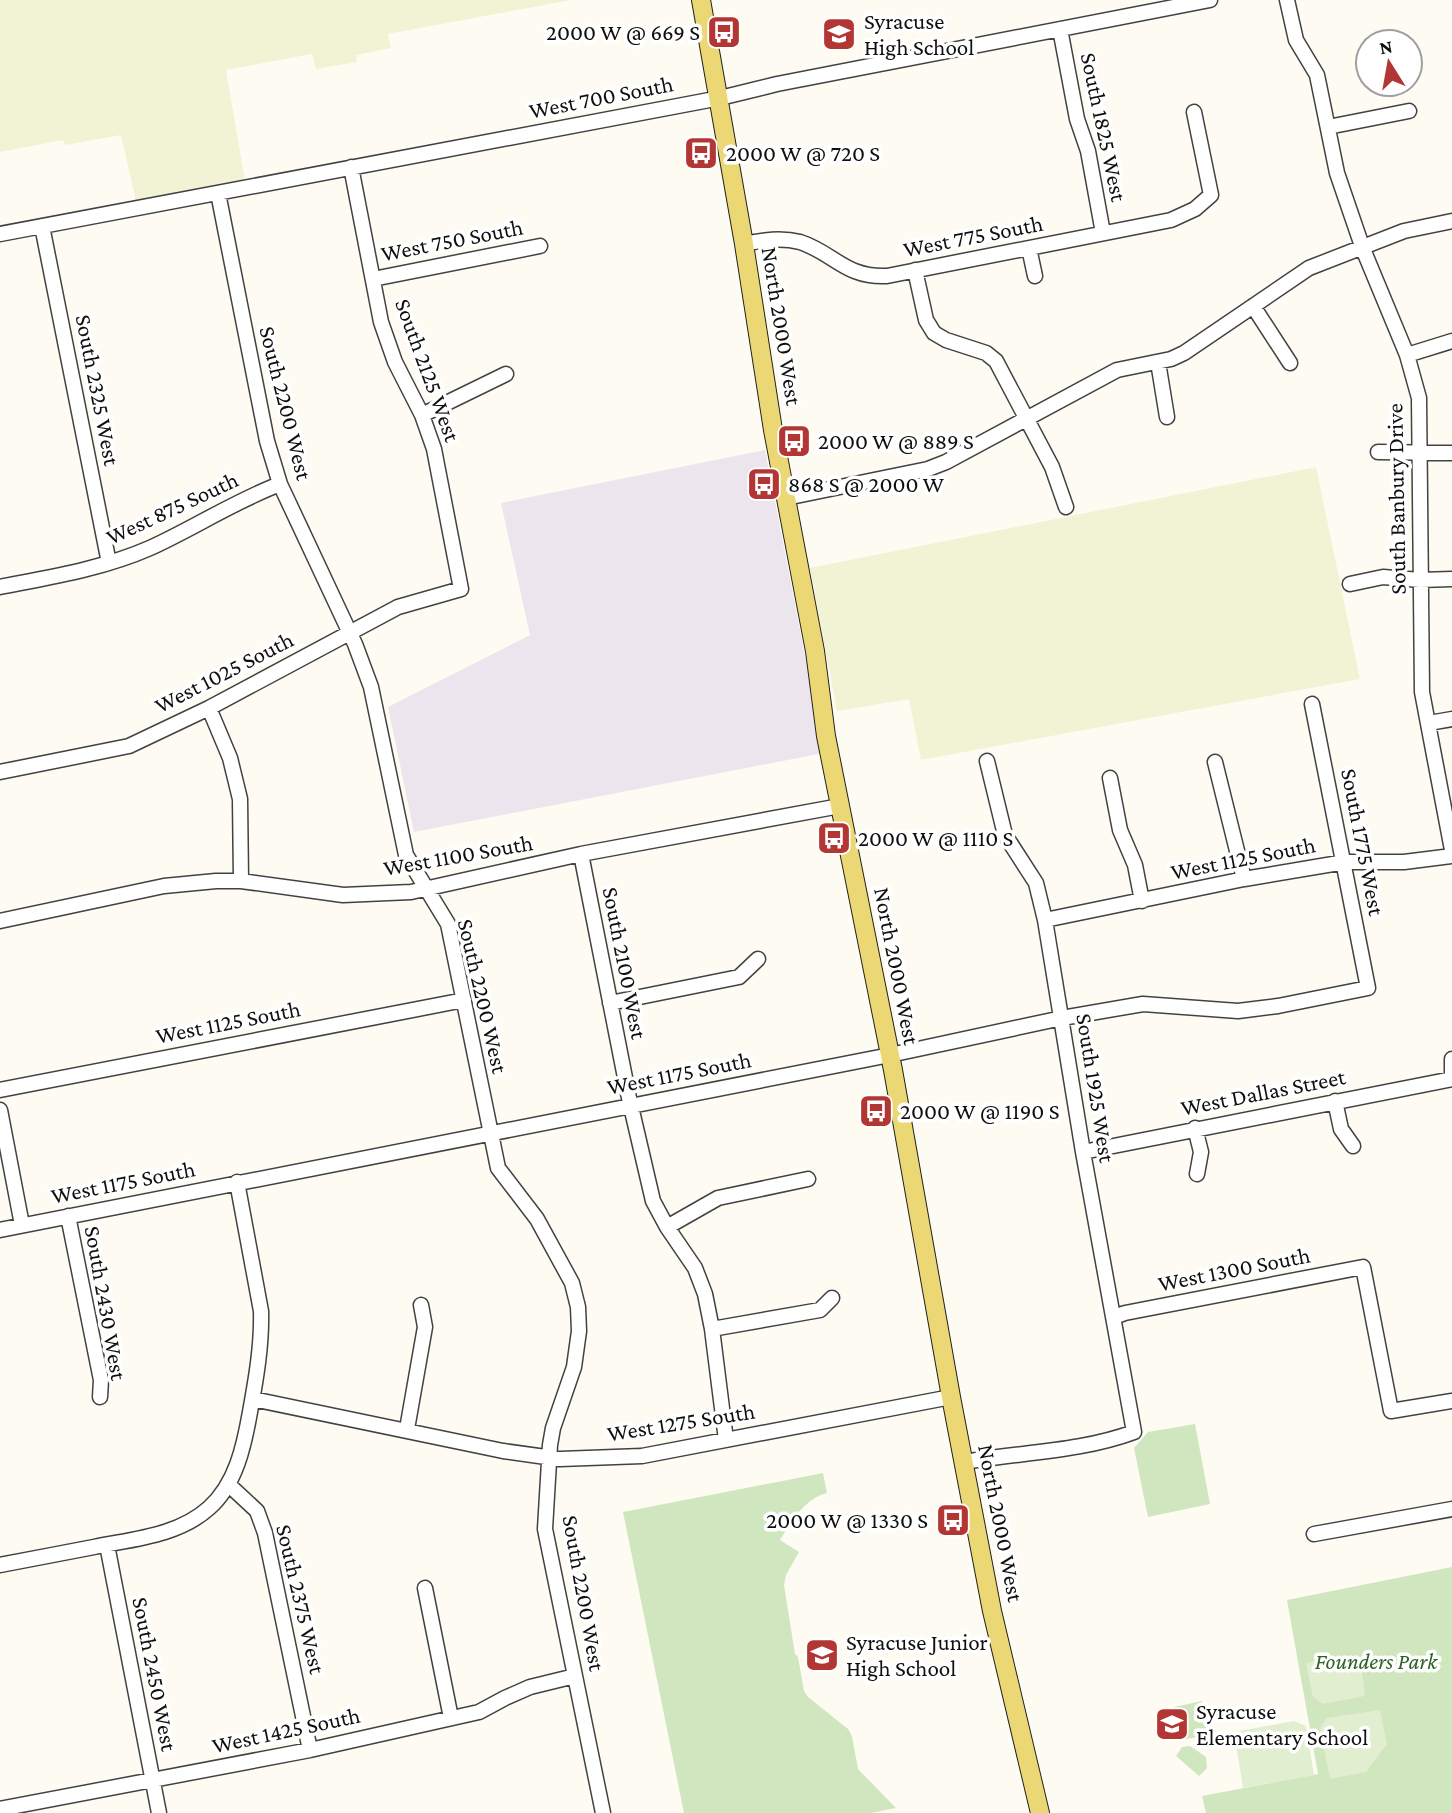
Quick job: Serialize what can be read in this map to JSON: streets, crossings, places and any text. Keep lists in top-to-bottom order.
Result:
{
  "streets": {
    "main road": ["North 2000 West"],
    "street": [
      "West 700 South",
      "South 1825 West",
      "West 775 South",
      "West 750 South",
      "South 2125 West",
      "South 2325 West",
      "South 2200 West",
      "South Banbury Drive",
      "West 875 South",
      "West 1025 South",
      "South 1775 West",
      "West 1100 South",
      "West 1125 South",
      "South 2100 West",
      "West 1175 South",
      "South 1925 West",
      "West Dallas Street",
      "West 1300 South",
      "South 2430 West",
      "West 1275 South",
      "South 2375 West",
      "South 2450 West",
      "West 1425 South"
    ]
  },
  "crossings": [
    ["West 700 South", "South 1825 West"],
    ["West 700 South", "North 2000 West"],
    ["West 700 South", "South 2125 West"],
    ["West 700 South", "South 2325 West"],
    ["West 700 South", "South 2200 West"],
    ["South 1825 West", "West 775 South"],
    ["West 775 South", "North 2000 West"],
    ["West 750 South", "South 2125 West"],
    ["North 2000 West", "West 1100 South"],
    ["North 2000 West", "West 1175 South"],
    ["North 2000 West", "South 1925 West"],
    ["North 2000 West", "West 1275 South"],
    ["South 2125 West", "West 1025 South"],
    ["South 2325 West", "West 875 South"],
    ["South 2200 West", "West 875 South"],
    ["South 2200 West", "West 1025 South"],
    ["South 2200 West", "West 1100 South"],
    ["South 2200 West", "West 1125 South"],
    ["South 2200 West", "West 1175 South"],
    ["South 2200 West", "West 1275 South"],
    ["South 2200 West", "West 1425 South"],
    ["South 1775 West", "West 1125 South"],
    ["South 1775 West", "West 1175 South"],
    ["West 1100 South", "South 2100 West"],
    ["West 1125 South", "South 1925 West"],
    ["South 2100 West", "West 1175 South"],
    ["South 2100 West", "West 1275 South"],
    ["West 1175 South", "South 1925 West"],
    ["West 1175 South", "South 2430 West"],
    ["South 1925 West", "West Dallas Street"],
    ["South 1925 West", "West 1300 South"],
    ["South 2375 West", "West 1425 South"],
    ["South 2450 West", "West 1425 South"]
  ],
  "parks": ["Founders Park"],
  "places": {
    "bus stop": [
      "2000 W @ 669 S",
      "2000 W @ 720 S",
      "2000 W @ 889 S",
      "868 S @ 2000 W",
      "2000 W @ 1110 S",
      "2000 W @ 1190 S",
      "2000 W @ 1330 S"
    ],
    "school or university": ["Syracuse High School", "Syracuse Junior High School", "Syracuse Elementary School"]
  },
  "north": "top"
}
